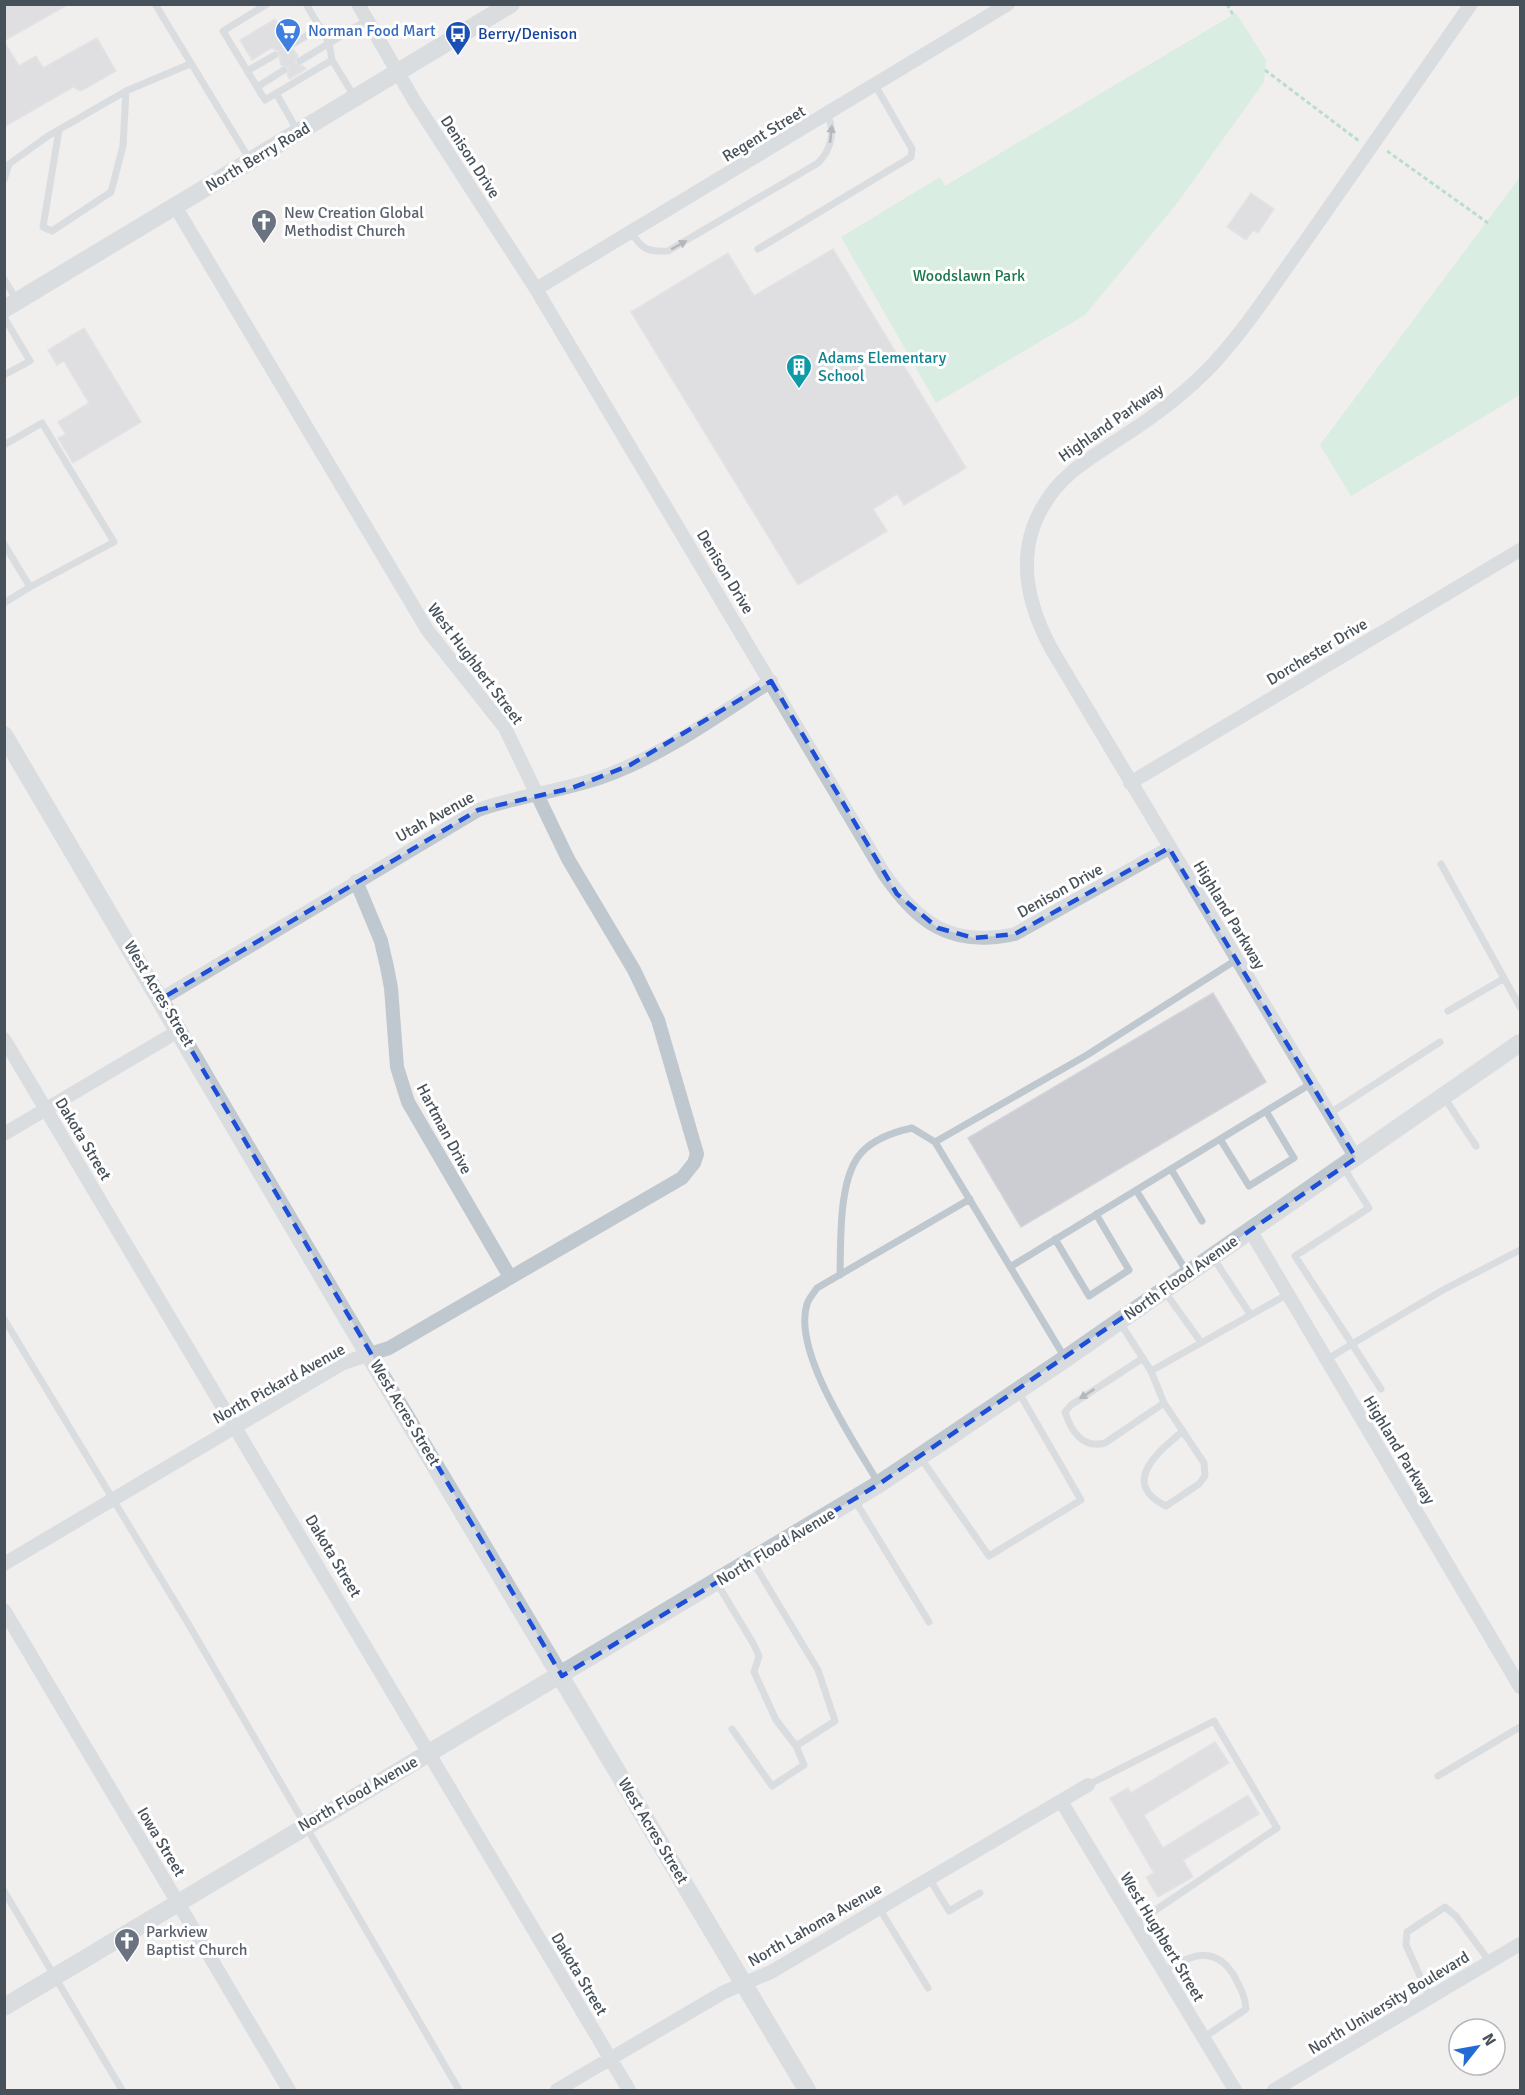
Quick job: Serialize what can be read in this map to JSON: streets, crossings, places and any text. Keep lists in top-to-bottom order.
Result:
{
  "streets": {
    "street": [
      "Regent Street",
      "North Berry Road",
      "Denison Drive",
      "Highland Parkway",
      "Dorchester Drive",
      "West Hughbert Street",
      "Utah Avenue",
      "West Acres Street",
      "Hartman Drive",
      "Dakota Street",
      "North Flood Avenue",
      "North Pickard Avenue",
      "Iowa Street",
      "North Lahoma Avenue",
      "North University Boulevard"
    ]
  },
  "crossings": [
    ["Regent Street", "Denison Drive"],
    ["North Berry Road", "Denison Drive"],
    ["North Berry Road", "West Hughbert Street"],
    ["Denison Drive", "Highland Parkway"],
    ["Denison Drive", "Utah Avenue"],
    ["Highland Parkway", "Dorchester Drive"],
    ["Highland Parkway", "North Flood Avenue"],
    ["West Hughbert Street", "Utah Avenue"],
    ["West Hughbert Street", "North Pickard Avenue"],
    ["West Hughbert Street", "North Lahoma Avenue"],
    ["Utah Avenue", "West Acres Street"],
    ["Utah Avenue", "Hartman Drive"],
    ["West Acres Street", "North Flood Avenue"],
    ["West Acres Street", "North Pickard Avenue"],
    ["West Acres Street", "North Lahoma Avenue"],
    ["Hartman Drive", "North Pickard Avenue"],
    ["Dakota Street", "North Flood Avenue"],
    ["Dakota Street", "North Pickard Avenue"],
    ["Dakota Street", "North Lahoma Avenue"],
    ["North Flood Avenue", "Iowa Street"]
  ],
  "parks": ["Woodslawn Park"],
  "places": {
    "supermarket": ["Norman Food Mart"],
    "bus stop": ["Berry/Denison"],
    "church": ["New Creation Global Methodist Church", "Parkview Baptist Church"],
    "building": ["Adams Elementary School"]
  },
  "north": "top right"
}
